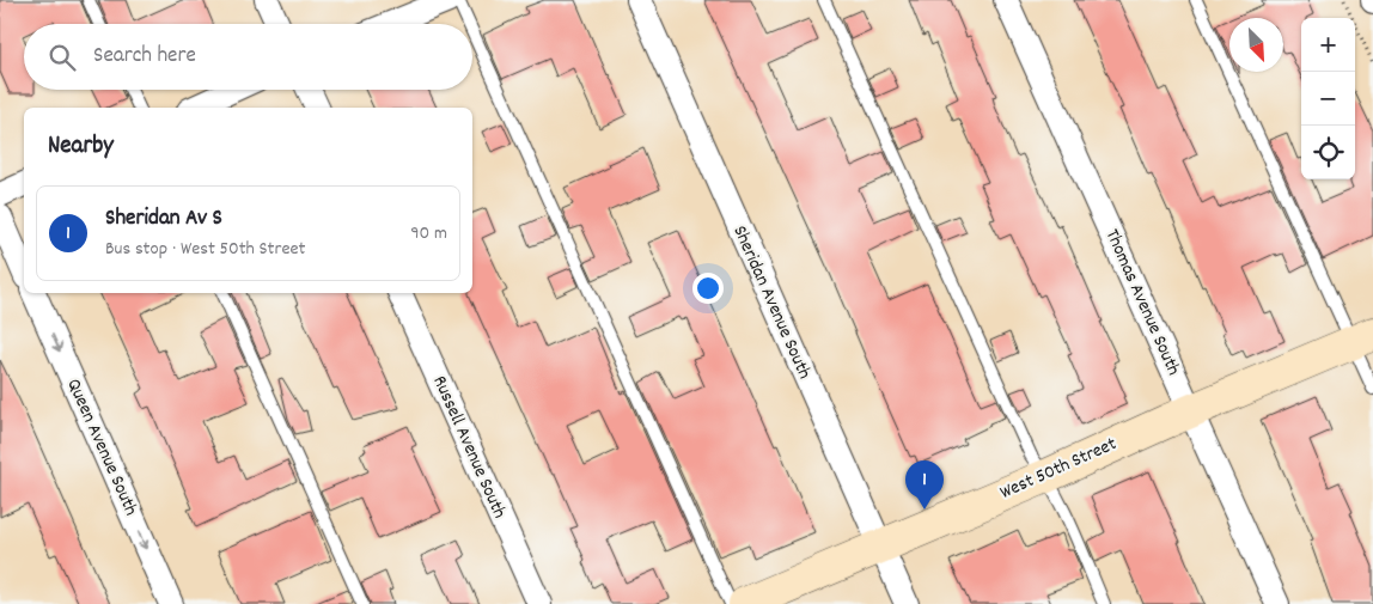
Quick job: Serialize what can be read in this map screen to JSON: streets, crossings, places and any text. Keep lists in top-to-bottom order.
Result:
{
  "streets": {
    "main road": ["West 50th Street"],
    "street": [
      "Sheridan Avenue South",
      "Thomas Avenue South",
      "Queen Avenue South",
      "Russell Avenue South"
    ]
  },
  "crossings": [
    ["Sheridan Avenue South", "West 50th Street"],
    ["Thomas Avenue South", "West 50th Street"]
  ],
  "one_way": ["Queen Avenue South"],
  "north": "bottom right",
  "page": {
    "map_buttons": ["+", "−"],
    "search": "Search here",
    "heading": "Nearby",
    "list": [
      {
        "mark": "1",
        "name": "Sheridan Av S",
        "note": "Bus stop · West 50th Street",
        "value": "90 m"
      }
    ],
    "pins": "1"
  }
}
